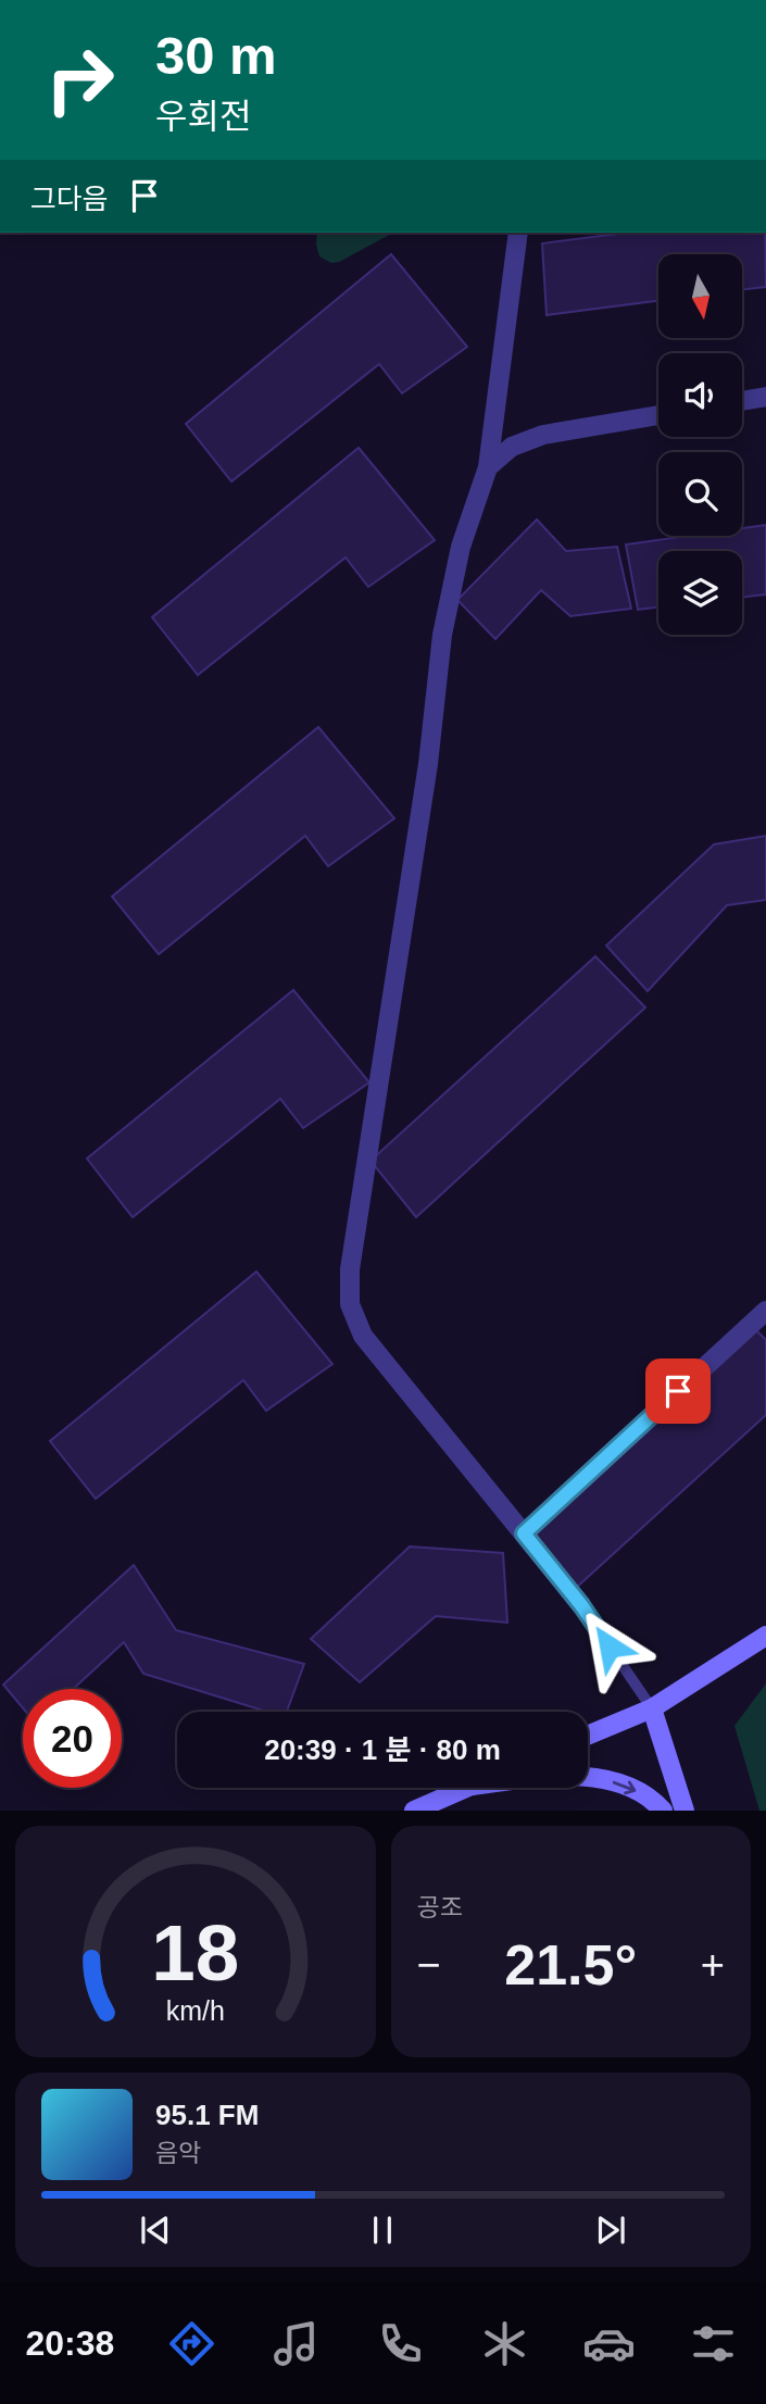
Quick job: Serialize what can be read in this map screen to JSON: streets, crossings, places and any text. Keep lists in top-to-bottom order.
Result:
{
  "north": "bottom",
  "page": {
    "turn": ["30 m", "우회전"],
    "then": "그다음",
    "limit": "20",
    "trip": "20:39 · 1 분 · 80 m",
    "tile": "공조",
    "heat": ["−", "21.5°", "+"],
    "song": ["95.1 FM", "음악"],
    "tabs": "20:38",
    "gauge": ["18", "km/h"]
  }
}
